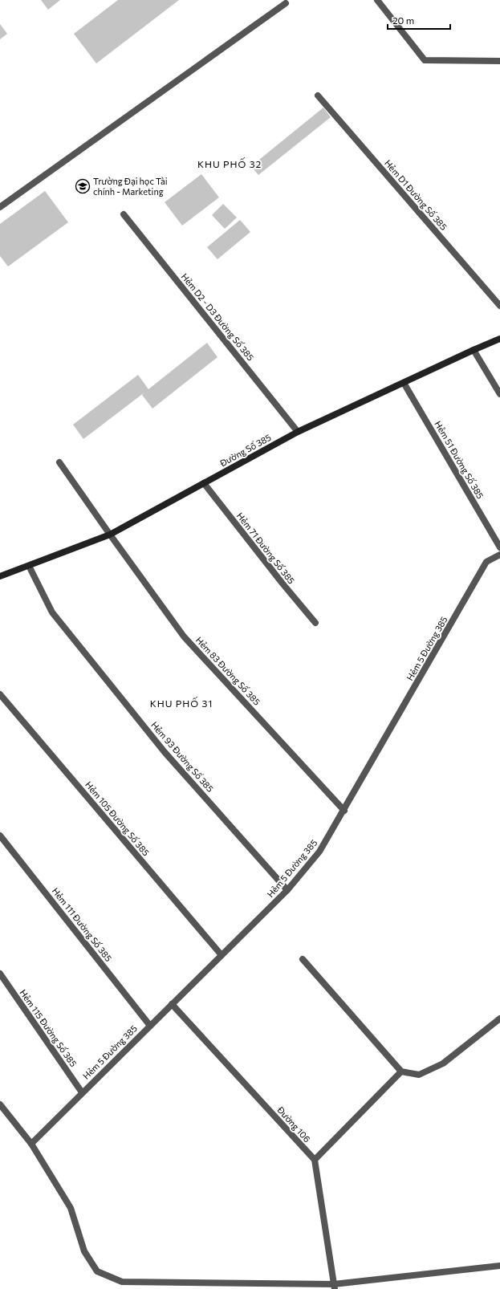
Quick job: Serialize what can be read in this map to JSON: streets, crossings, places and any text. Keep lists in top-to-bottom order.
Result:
{
  "streets": {
    "street": [
      "Hẻm D1 Đường Số 385",
      "Hẻm D2 - D3 Đường Số 385",
      "Đường Số 385",
      "Hẻm 51 Đường Số 385",
      "Hẻm 71 Đường Số 385",
      "Hẻm 5 Đường 385",
      "Hẻm 83 Đường Số 385",
      "Hẻm 93 Đường Số 385",
      "Hẻm 105 Đường Số 385",
      "Hẻm 111 Đường Số 385",
      "Hẻm 115 Đường Số 385",
      "Đường 106"
    ]
  },
  "crossings": [
    ["Hẻm D2 - D3 Đường Số 385", "Đường Số 385"],
    ["Đường Số 385", "Hẻm 51 Đường Số 385"],
    ["Đường Số 385", "Hẻm 71 Đường Số 385"],
    ["Đường Số 385", "Hẻm 83 Đường Số 385"],
    ["Đường Số 385", "Hẻm 93 Đường Số 385"],
    ["Hẻm 5 Đường 385", "Hẻm 83 Đường Số 385"],
    ["Hẻm 5 Đường 385", "Hẻm 93 Đường Số 385"],
    ["Hẻm 5 Đường 385", "Hẻm 105 Đường Số 385"],
    ["Hẻm 5 Đường 385", "Hẻm 111 Đường Số 385"],
    ["Hẻm 5 Đường 385", "Hẻm 115 Đường Số 385"],
    ["Hẻm 5 Đường 385", "Đường 106"]
  ],
  "districts": ["KHU PHỐ 32", "KHU PHỐ 31"],
  "places": {
    "school or university": ["Trường Đại học Tài chính - Marketing"]
  },
  "scale_bar": "20 m"
}
